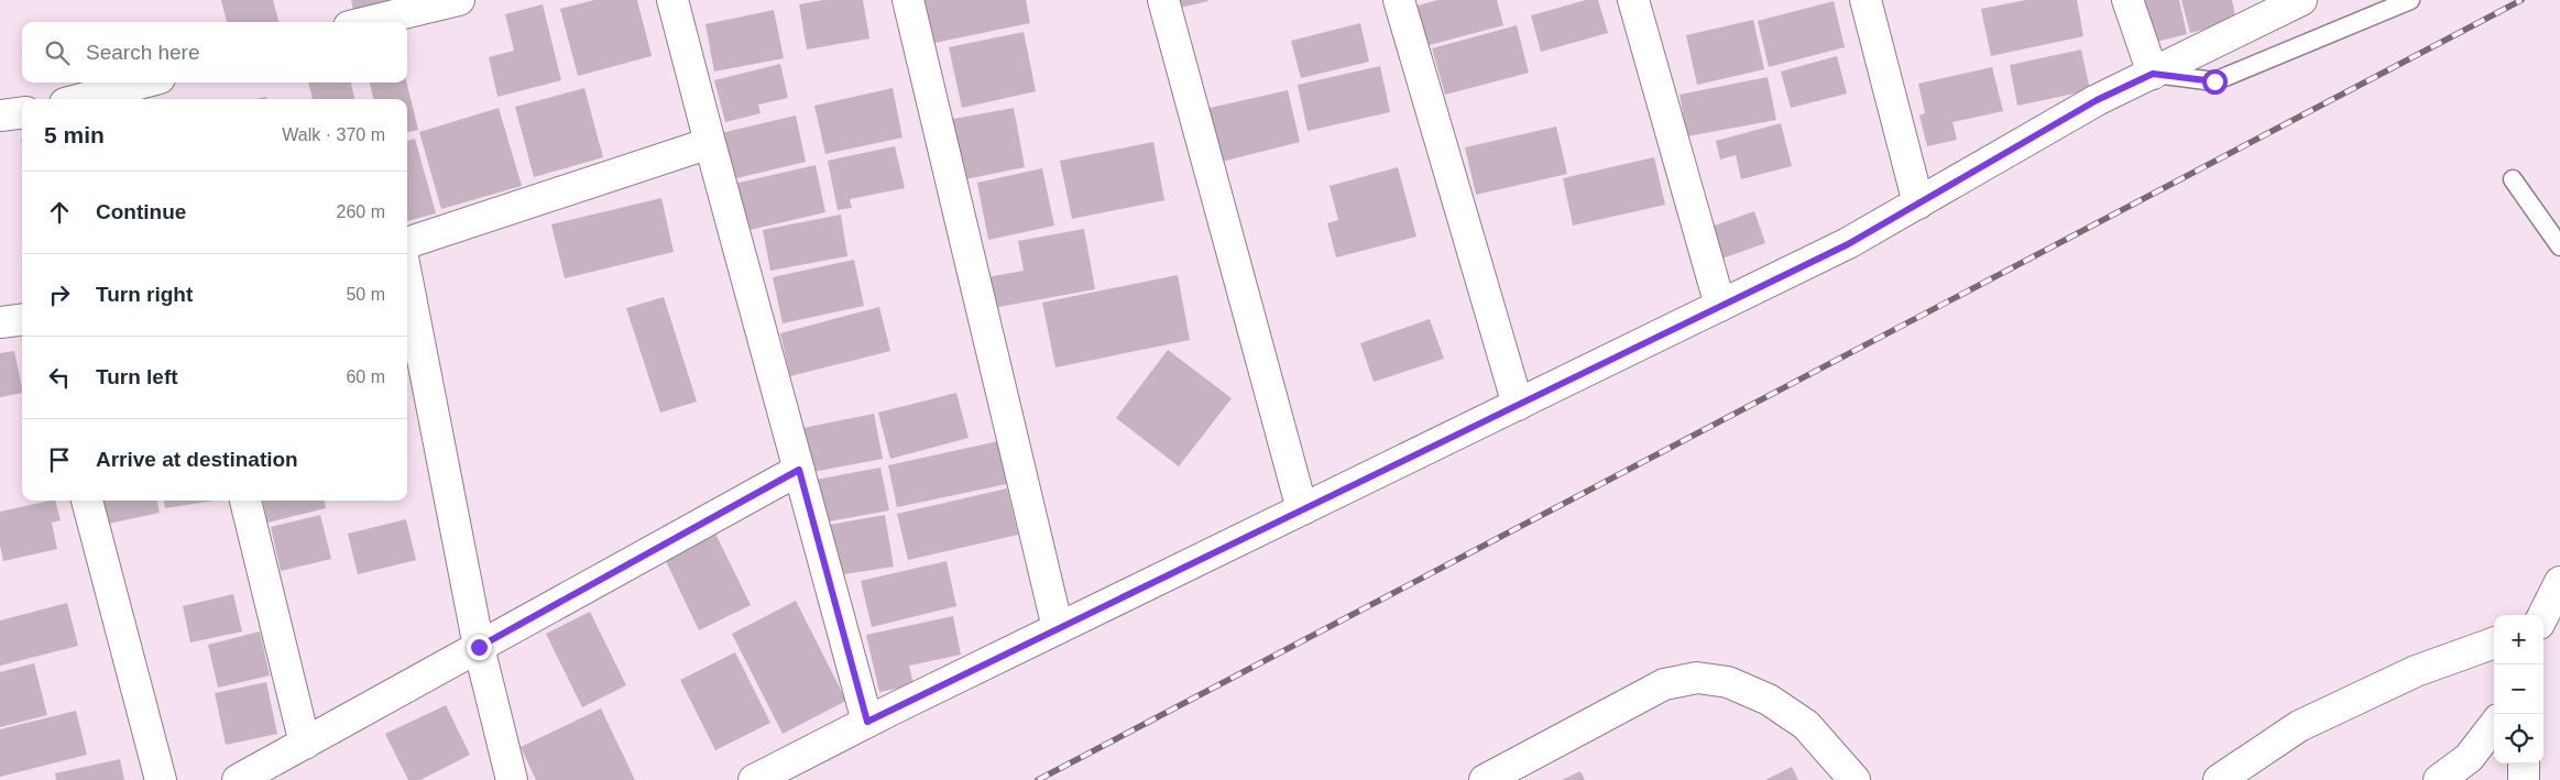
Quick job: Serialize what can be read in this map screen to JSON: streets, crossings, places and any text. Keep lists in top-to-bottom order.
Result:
{
  "page": {
    "search": "Search here",
    "heading": ["5 min", "Walk · 370 m"],
    "list": [
      ["Continue", "260 m"],
      ["Turn right", "50 m"],
      ["Turn left", "60 m"],
      "Arrive at destination"
    ],
    "map_buttons": ["+", "−"]
  }
}
